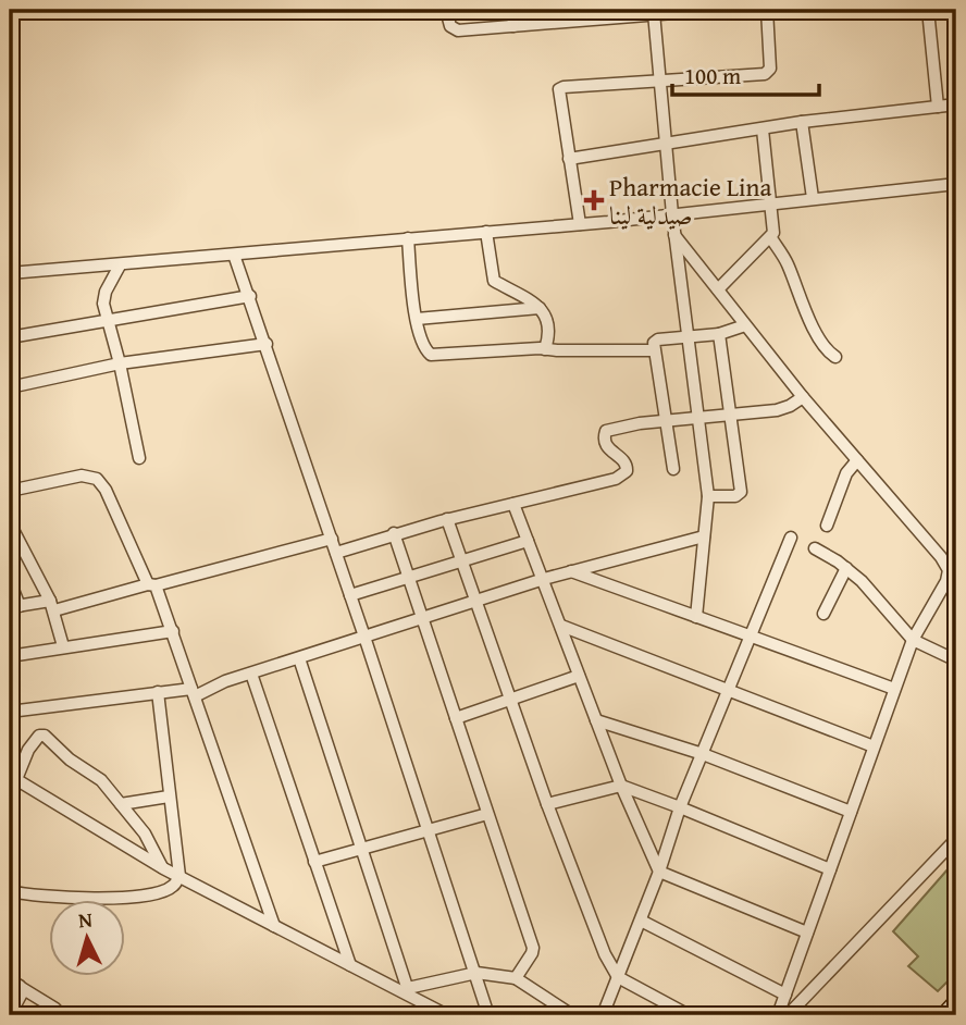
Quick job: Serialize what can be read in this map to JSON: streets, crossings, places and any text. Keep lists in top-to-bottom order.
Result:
{
  "places": {
    "health": ["Pharmacie Lina صيدلية لينا"]
  },
  "scale_bar": "100 m",
  "north": "top"
}
